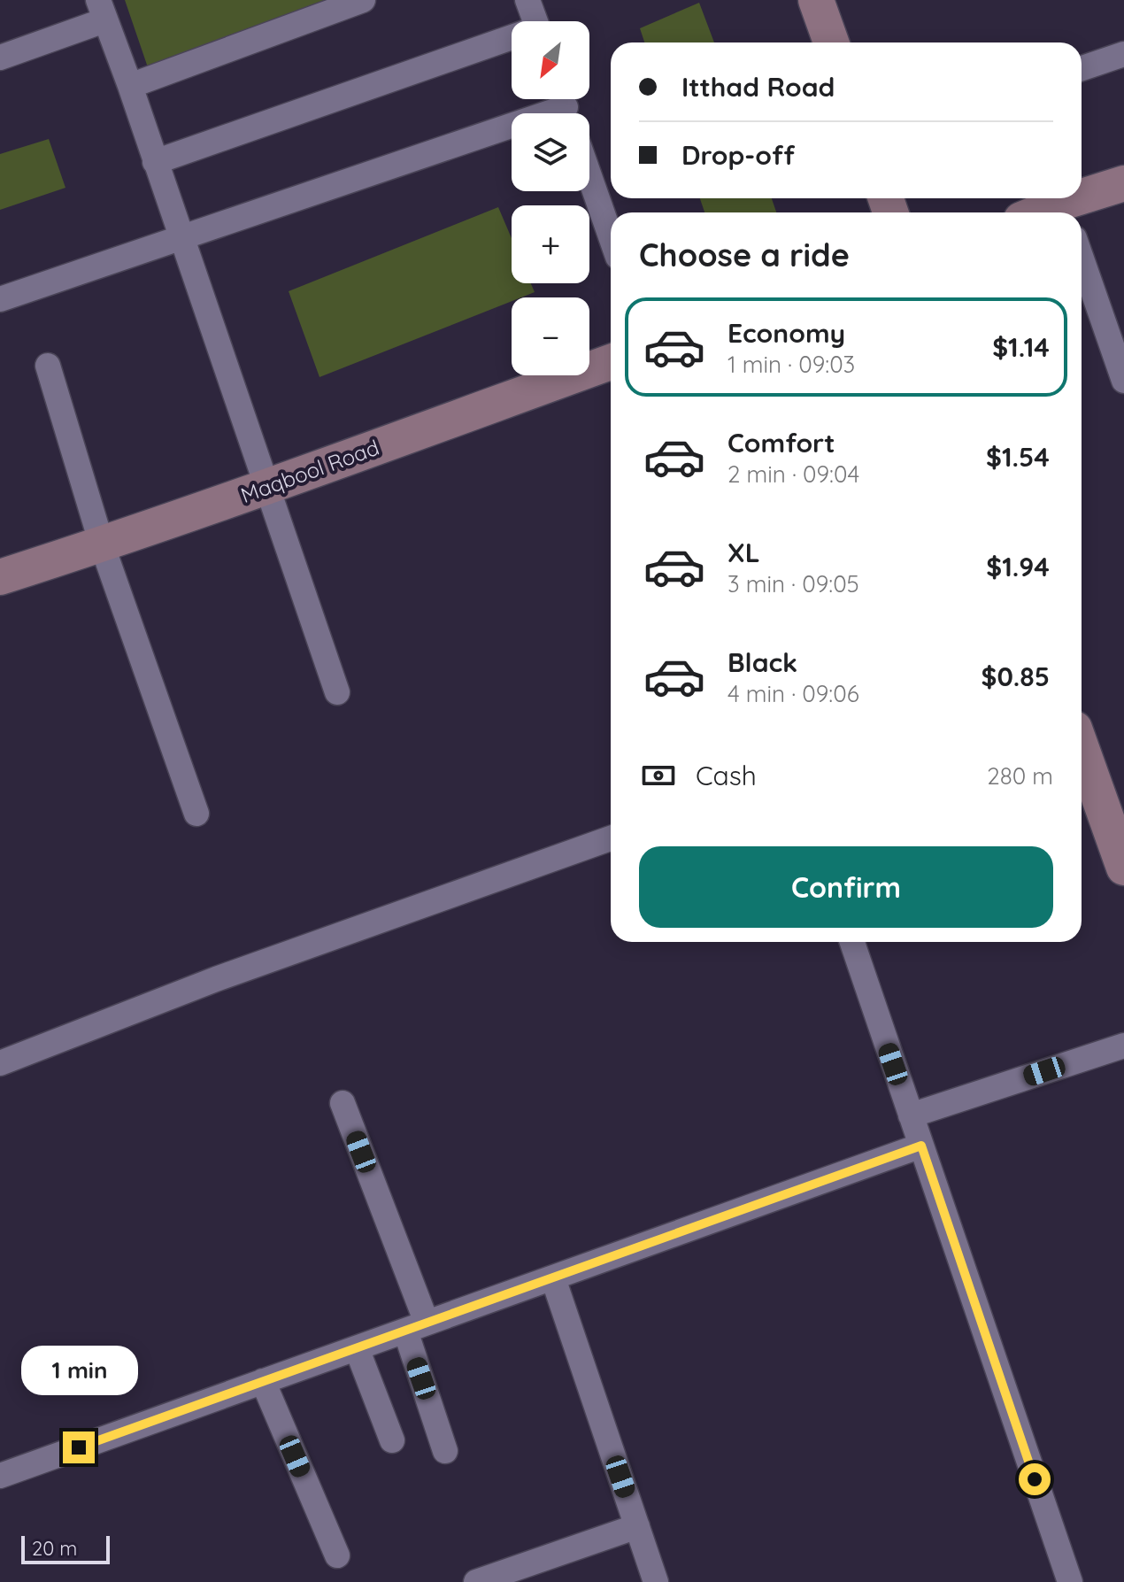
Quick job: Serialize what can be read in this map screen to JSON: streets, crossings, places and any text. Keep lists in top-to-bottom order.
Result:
{
  "streets": {
    "street": ["Maqbool Road"]
  },
  "scale_bar": "20 m",
  "north": "bottom left",
  "page": {
    "map_buttons": ["+", "−"],
    "banner": ["Itthad Road", "Drop-off"],
    "heading": "Choose a ride",
    "list": [
      {
        "name": "Economy",
        "note": "1 min · 09:03",
        "value": "$1.14"
      },
      {
        "name": "Comfort",
        "note": "2 min · 09:04",
        "value": "$1.54"
      },
      {
        "name": "XL",
        "note": "3 min · 09:05",
        "value": "$1.94"
      },
      {
        "name": "Black",
        "note": "4 min · 09:06",
        "value": "$0.85"
      }
    ],
    "pay": ["Cash", "280 m"],
    "buttons": "Confirm",
    "bubble": "1 min",
    "scale": "20 m"
  }
}
